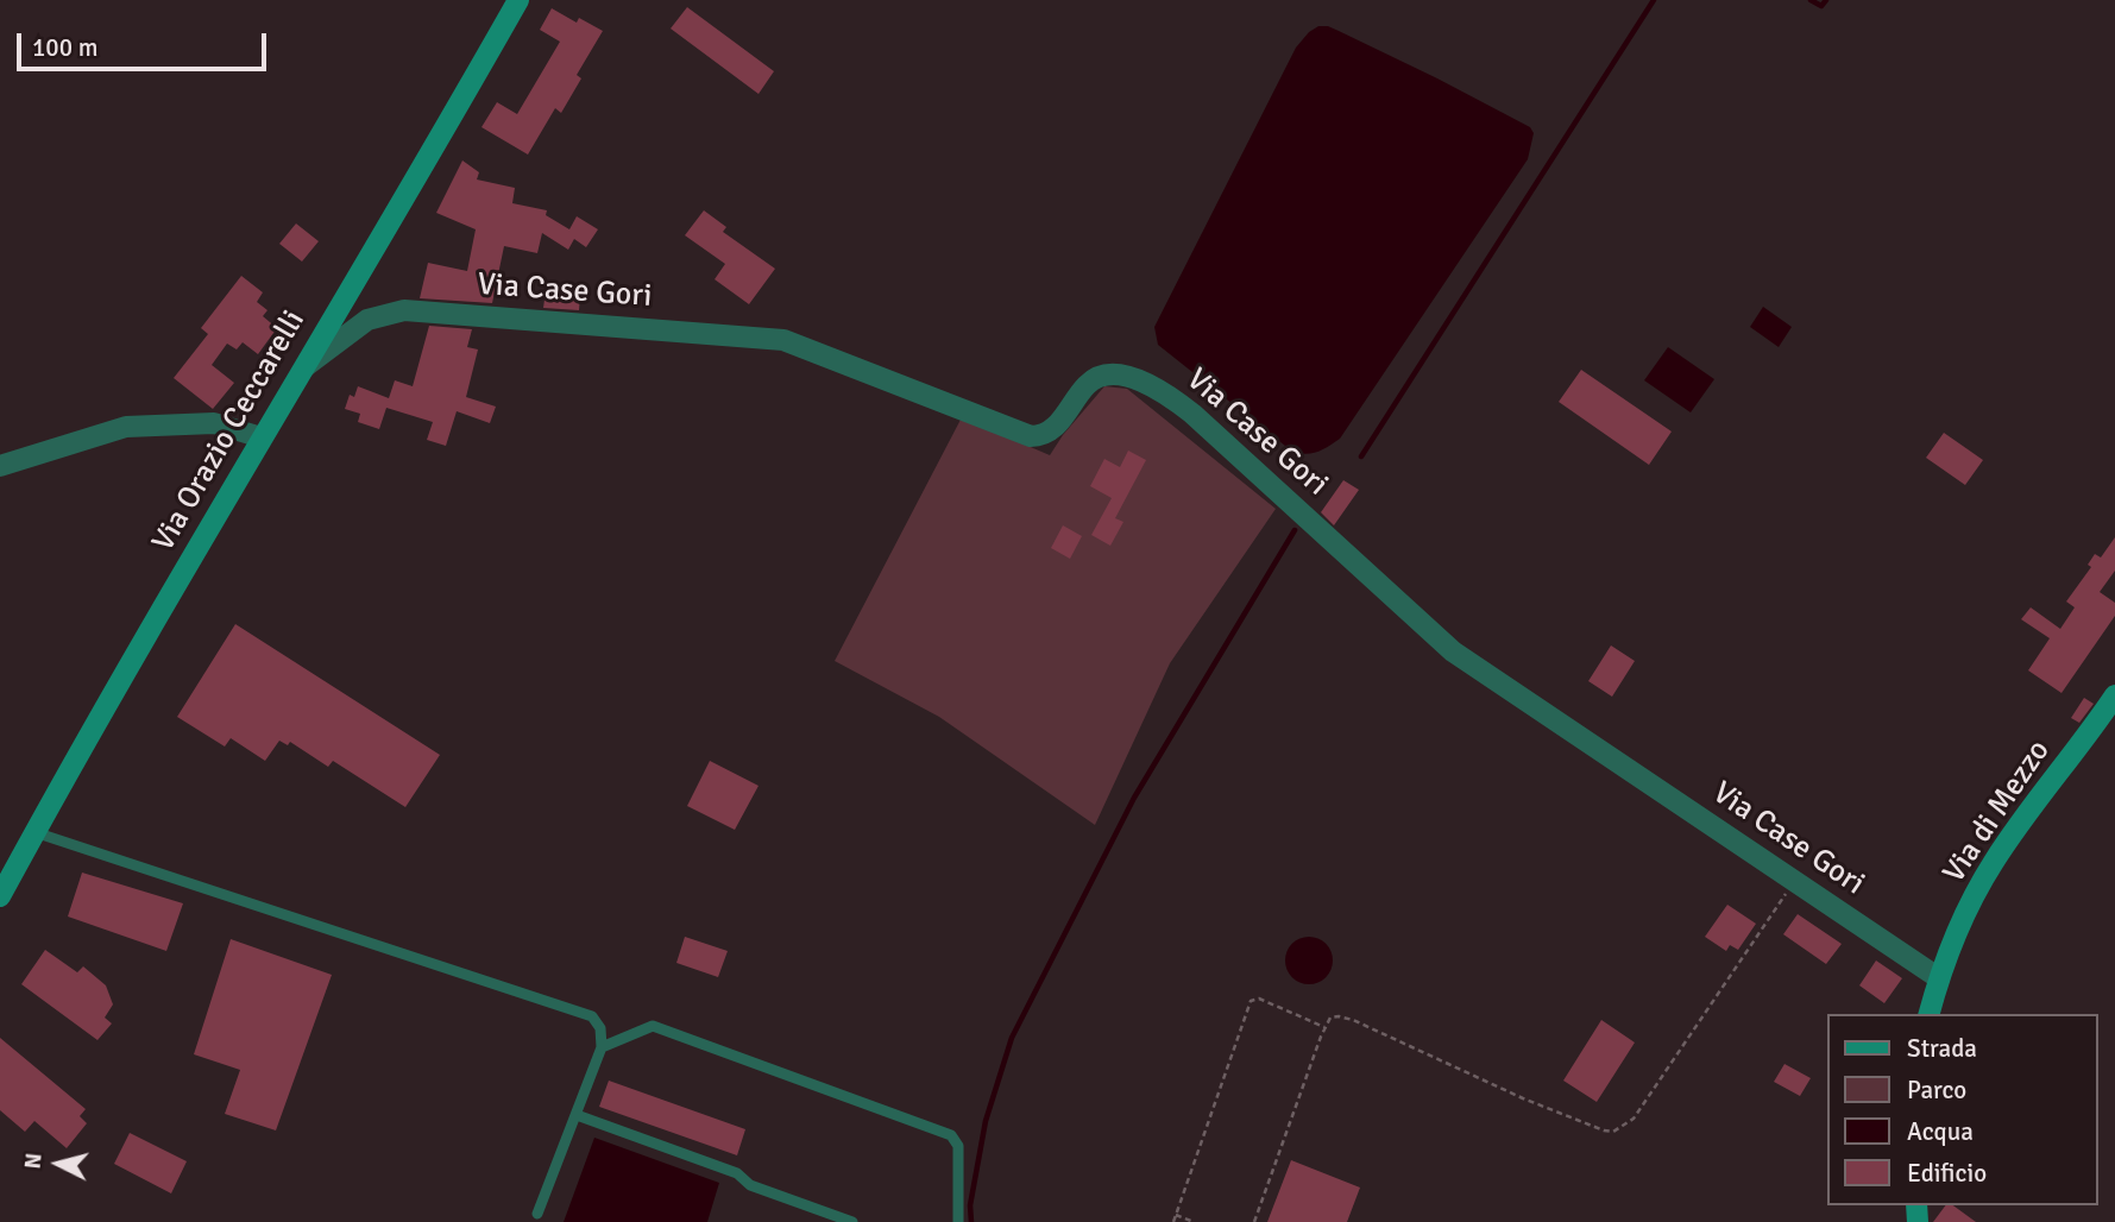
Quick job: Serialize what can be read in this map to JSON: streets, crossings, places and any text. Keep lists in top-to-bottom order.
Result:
{
  "streets": {
    "street": ["Via Case Gori", "Via Orazio Ceccarelli", "Via di Mezzo"]
  },
  "crossings": [
    ["Via Case Gori", "Via Orazio Ceccarelli"],
    ["Via Case Gori", "Via di Mezzo"]
  ],
  "legend": [
    "Strada",
    "Parco",
    "Acqua",
    "Edificio"
  ],
  "scale_bar": "100 m",
  "north": "left"
}
